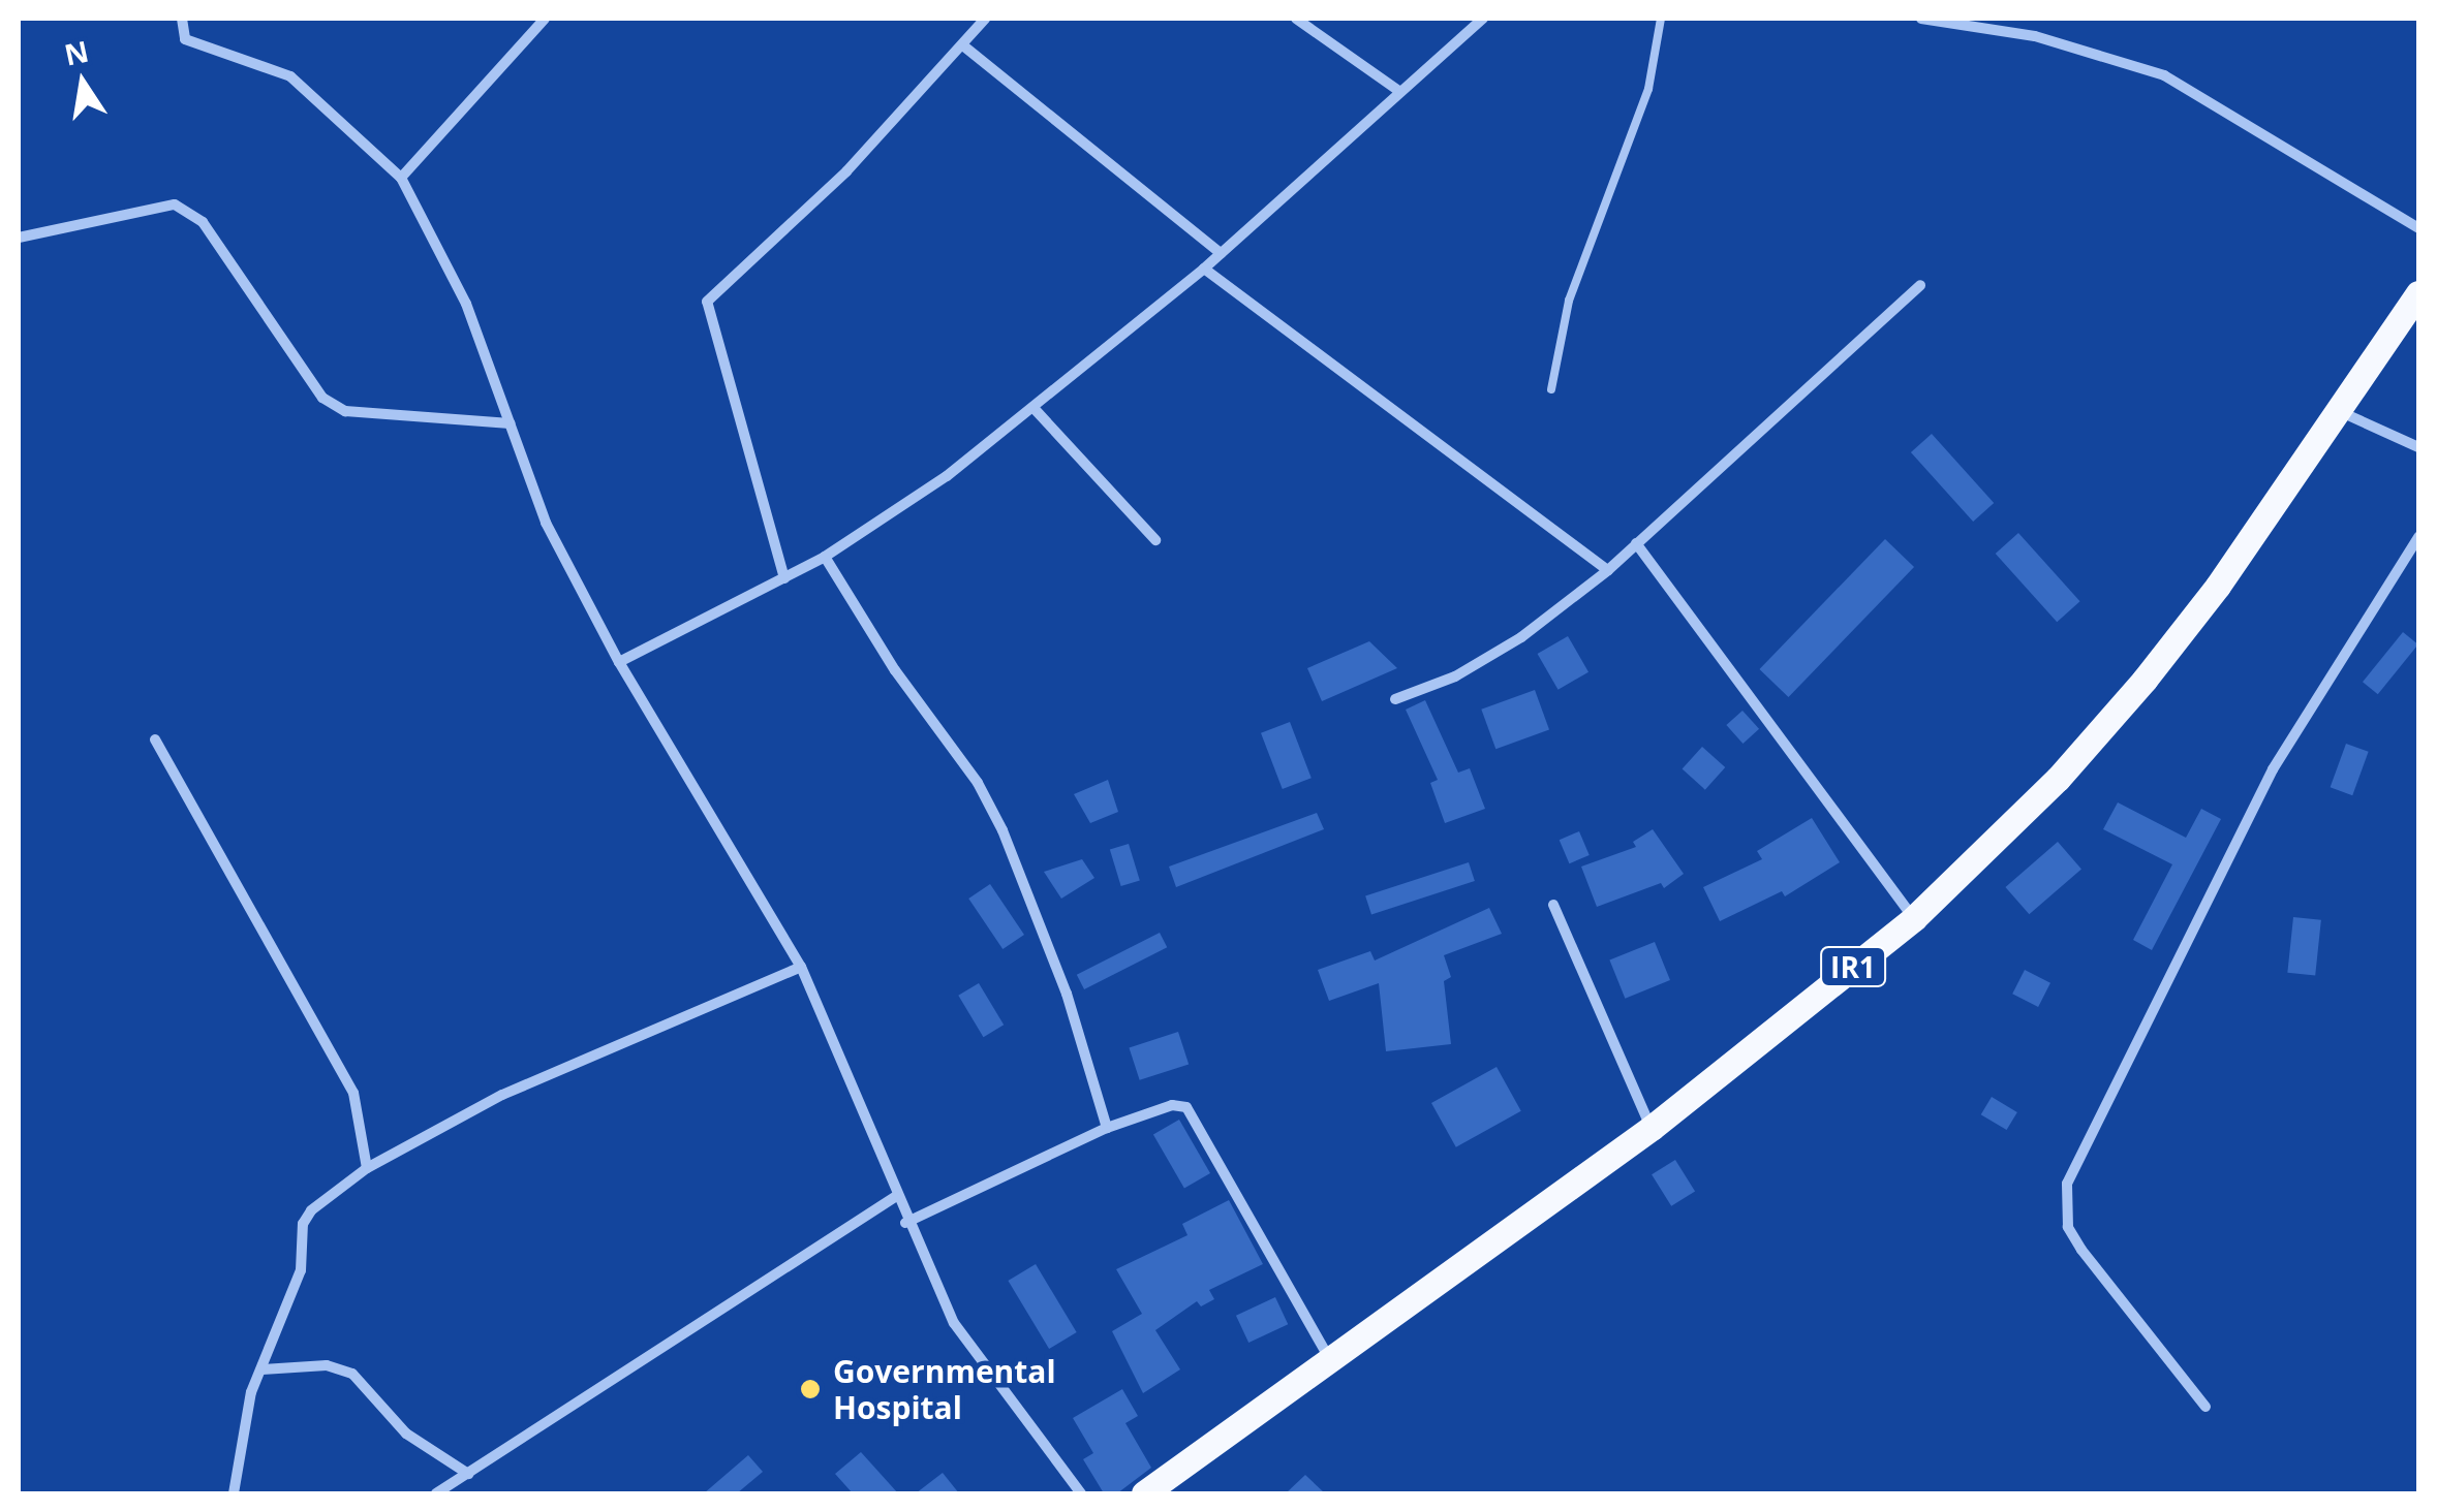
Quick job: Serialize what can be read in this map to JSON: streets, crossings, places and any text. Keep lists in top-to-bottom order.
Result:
{
  "streets": {
    "main road": ["IR1"]
  },
  "places": ["Governmental Hospital"],
  "north": "top"
}
